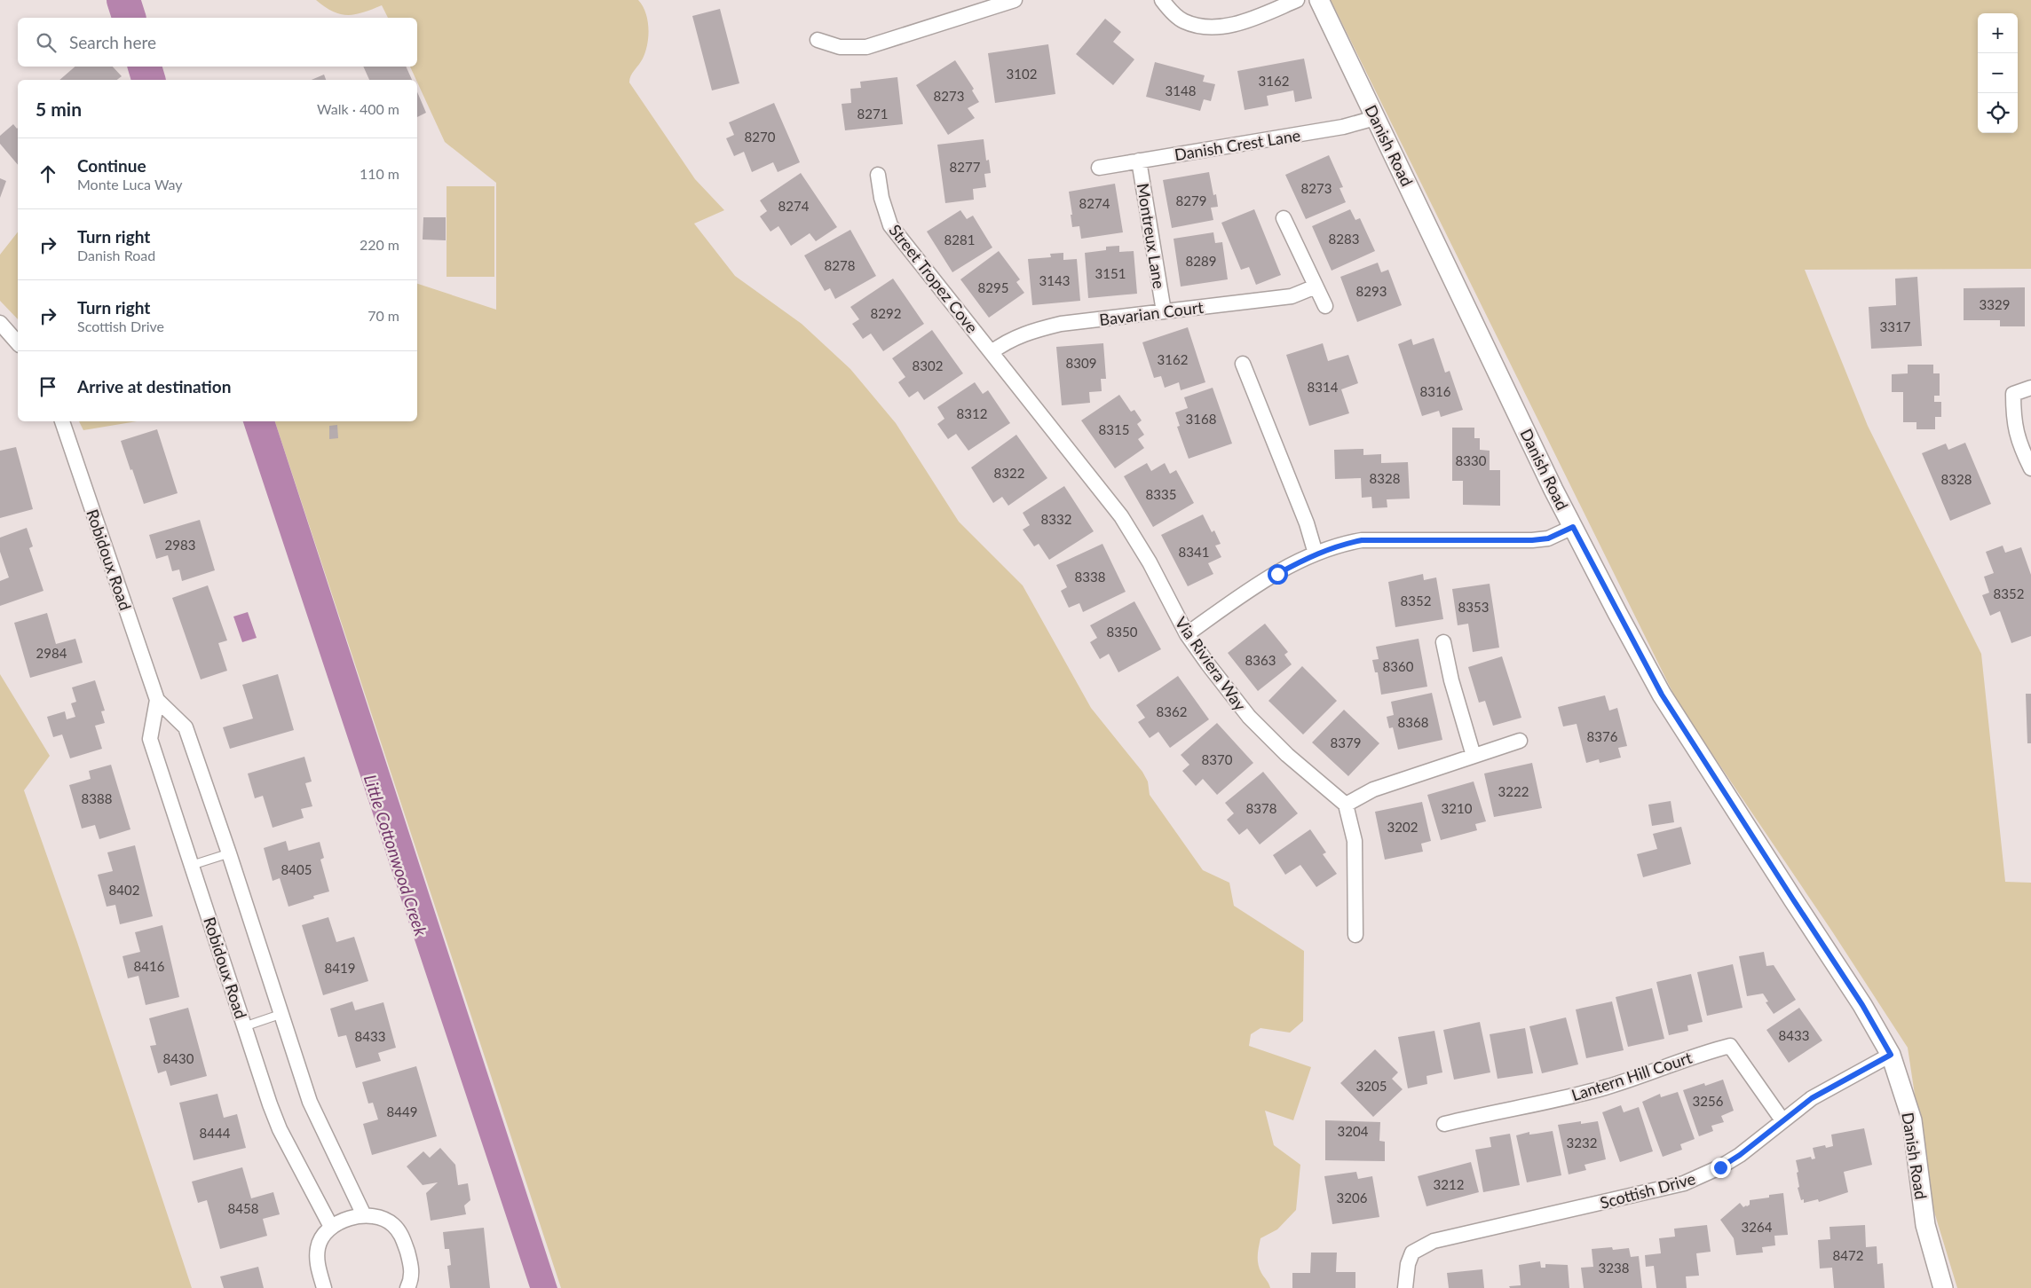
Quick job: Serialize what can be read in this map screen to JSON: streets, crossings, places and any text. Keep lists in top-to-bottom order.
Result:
{
  "streets": {
    "street": [
      "Danish Crest Lane",
      "Danish Road",
      "Montreux Lane",
      "Street Tropez Cove",
      "Bavarian Court",
      "Robidoux Road",
      "Via Riviera Way",
      "Lantern Hill Court",
      "Scottish Drive"
    ]
  },
  "crossings": [
    ["Danish Crest Lane", "Danish Road"],
    ["Danish Crest Lane", "Montreux Lane"],
    ["Danish Road", "Scottish Drive"],
    ["Montreux Lane", "Bavarian Court"],
    ["Street Tropez Cove", "Bavarian Court"],
    ["Street Tropez Cove", "Via Riviera Way"],
    ["Bavarian Court", "Via Riviera Way"],
    ["Lantern Hill Court", "Scottish Drive"]
  ],
  "water": ["Little Cottonwood Creek"],
  "house_numbers": [
    "3102",
    "3162",
    "3148",
    "8273",
    "8271",
    "8270",
    "8277",
    "8273",
    "8279",
    "8274",
    "8274",
    "8283",
    "8281",
    "8289",
    "8278",
    "3151",
    "3143",
    "8295",
    "8293",
    "3329",
    "8292",
    "3317",
    "3162",
    "8309",
    "8302",
    "8314",
    "8316",
    "8312",
    "3168",
    "8315",
    "8330",
    "8322",
    "8328",
    "8328",
    "8335",
    "8332",
    "2983",
    "8341",
    "8338",
    "8352",
    "8352",
    "8353",
    "8350",
    "2984",
    "8363",
    "8360",
    "8362",
    "8368",
    "8376",
    "8379",
    "8370",
    "3222",
    "8388",
    "8378",
    "3210",
    "3202",
    "8405",
    "8402",
    "8416",
    "8419",
    "8433",
    "8433",
    "8430",
    "3205",
    "3256",
    "8449",
    "3204",
    "8444",
    "3232",
    "3212",
    "3206",
    "8458",
    "3264",
    "8472",
    "3238"
  ],
  "page": {
    "map_buttons": ["+", "−"],
    "search": "Search here",
    "heading": ["5 min", "Walk · 400 m"],
    "list": [
      ["Continue", "Monte Luca Way", "110 m"],
      ["Turn right", "Danish Road", "220 m"],
      ["Turn right", "Scottish Drive", "70 m"],
      "Arrive at destination"
    ]
  }
}
